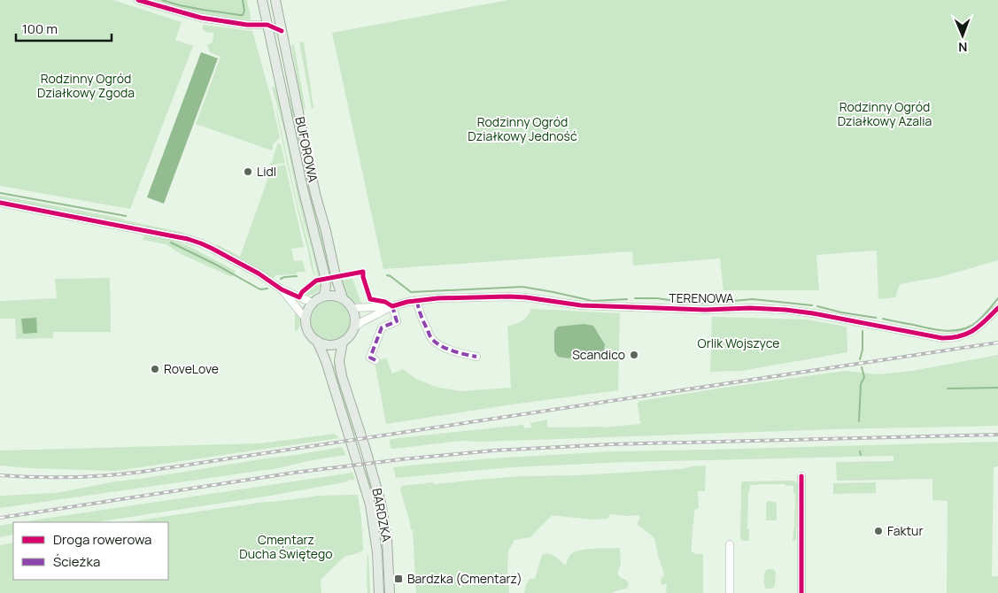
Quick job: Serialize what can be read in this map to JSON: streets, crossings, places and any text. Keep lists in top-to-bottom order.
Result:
{
  "streets": {
    "main road": ["BUFOROWA", "BARDZKA"],
    "street": ["TERENOWA"]
  },
  "crossings": [
    ["BUFOROWA", "TERENOWA"],
    ["BUFOROWA", "BARDZKA"],
    ["TERENOWA", "BARDZKA"]
  ],
  "parks": [
    "Rodzinny Ogród Działkowy Zgoda",
    "Rodzinny Ogród Działkowy Azalia",
    "Rodzinny Ogród Działkowy Jedność",
    "Orlik Wojszyce",
    "Cmentarz Ducha Świętego"
  ],
  "places": {
    "other": [
      "Lidl",
      "Scandico",
      "RoveLove",
      "Faktur"
    ],
    "transit": ["Bardzka (Cmentarz)"]
  },
  "legend": ["Droga rowerowa", "Ścieżka"],
  "scale_bar": "100 m",
  "north": "bottom"
}
